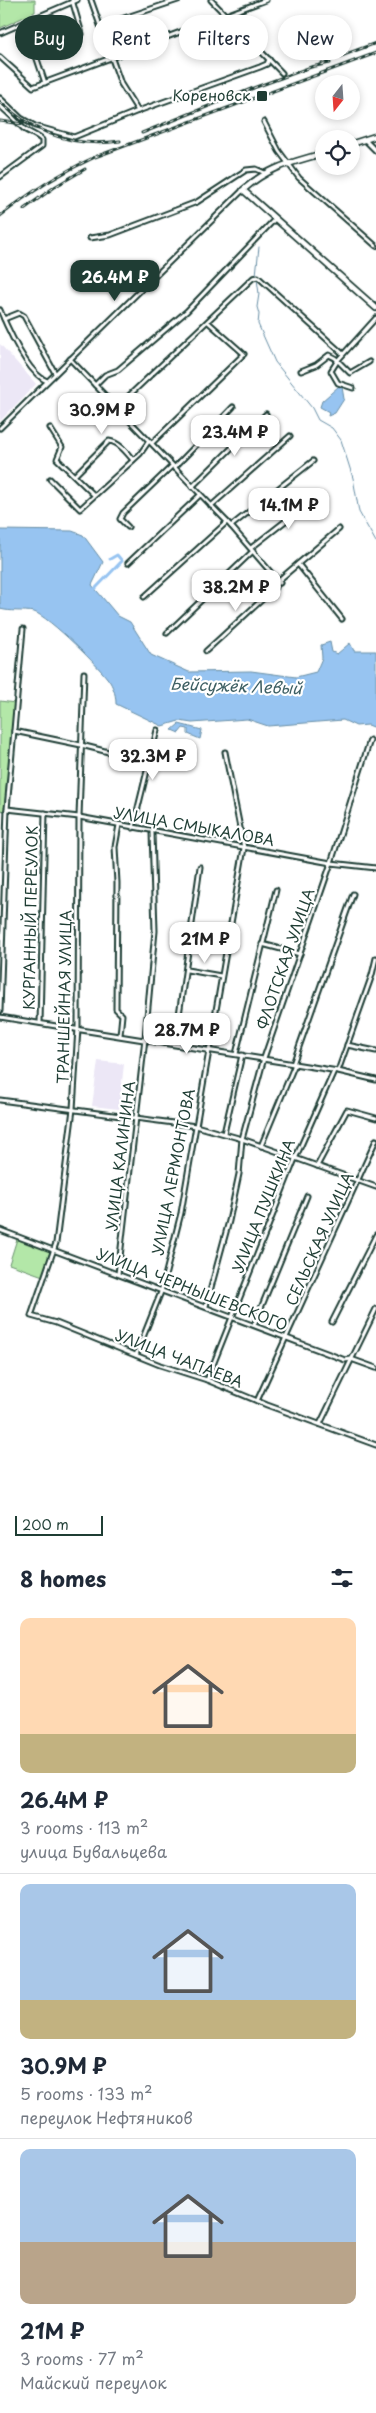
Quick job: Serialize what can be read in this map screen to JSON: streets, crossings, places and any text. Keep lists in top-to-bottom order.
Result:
{
  "streets": {
    "street": [
      "УЛИЦА СМЫКАЛОВА",
      "КУРГАННЫЙ ПЕРЕУЛОК",
      "ФЛОТСКАЯ УЛИЦА",
      "ТРАНШЕЙНАЯ УЛИЦА",
      "УЛИЦА КАЛИНИНА",
      "УЛИЦА ЛЕРМОНТОВА",
      "УЛИЦА ПУШКИНА",
      "СЕЛЬСКАЯ УЛИЦА",
      "УЛИЦА ЧЕРНЫШЕВСКОГО",
      "УЛИЦА ЧАПАЕВА"
    ]
  },
  "crossings": [
    ["УЛИЦА СМЫКАЛОВА", "КУРГАННЫЙ ПЕРЕУЛОК"],
    ["УЛИЦА СМЫКАЛОВА", "ФЛОТСКАЯ УЛИЦА"],
    ["УЛИЦА СМЫКАЛОВА", "ТРАНШЕЙНАЯ УЛИЦА"],
    ["УЛИЦА СМЫКАЛОВА", "УЛИЦА КАЛИНИНА"],
    ["УЛИЦА СМЫКАЛОВА", "УЛИЦА ЛЕРМОНТОВА"],
    ["ФЛОТСКАЯ УЛИЦА", "УЛИЦА ЧЕРНЫШЕВСКОГО"],
    ["ТРАНШЕЙНАЯ УЛИЦА", "УЛИЦА ЧЕРНЫШЕВСКОГО"],
    ["ТРАНШЕЙНАЯ УЛИЦА", "УЛИЦА ЧАПАЕВА"],
    ["УЛИЦА КАЛИНИНА", "УЛИЦА ЧЕРНЫШЕВСКОГО"],
    ["УЛИЦА ЛЕРМОНТОВА", "УЛИЦА ЧЕРНЫШЕВСКОГО"],
    ["УЛИЦА ЛЕРМОНТОВА", "УЛИЦА ЧАПАЕВА"],
    ["УЛИЦА ПУШКИНА", "УЛИЦА ЧЕРНЫШЕВСКОГО"],
    ["УЛИЦА ПУШКИНА", "УЛИЦА ЧАПАЕВА"],
    ["СЕЛЬСКАЯ УЛИЦА", "УЛИЦА ЧЕРНЫШЕВСКОГО"],
    ["СЕЛЬСКАЯ УЛИЦА", "УЛИЦА ЧАПАЕВА"]
  ],
  "water": ["Бейсужёк Левый"],
  "places": {
    "transit": ["Кореновск"]
  },
  "scale_bar": "200 m",
  "north": "bottom",
  "page": {
    "chip": [
      "Buy",
      "Rent",
      "Filters",
      "New"
    ],
    "price": [
      "26.4M ₽",
      "30.9M ₽",
      "23.4M ₽",
      "14.1M ₽",
      "38.2M ₽",
      "32.3M ₽",
      "21M ₽",
      "28.7M ₽"
    ],
    "scale": "200 m",
    "heading": "8 homes",
    "list": [
      {
        "name": "26.4M ₽",
        "note": "3 rooms · 113 m² · улица Бувальцева"
      },
      {
        "name": "30.9M ₽",
        "note": "5 rooms · 133 m² · переулок Нефтяников"
      },
      {
        "name": "21M ₽",
        "note": "3 rooms · 77 m² · Майский переулок"
      }
    ]
  }
}
